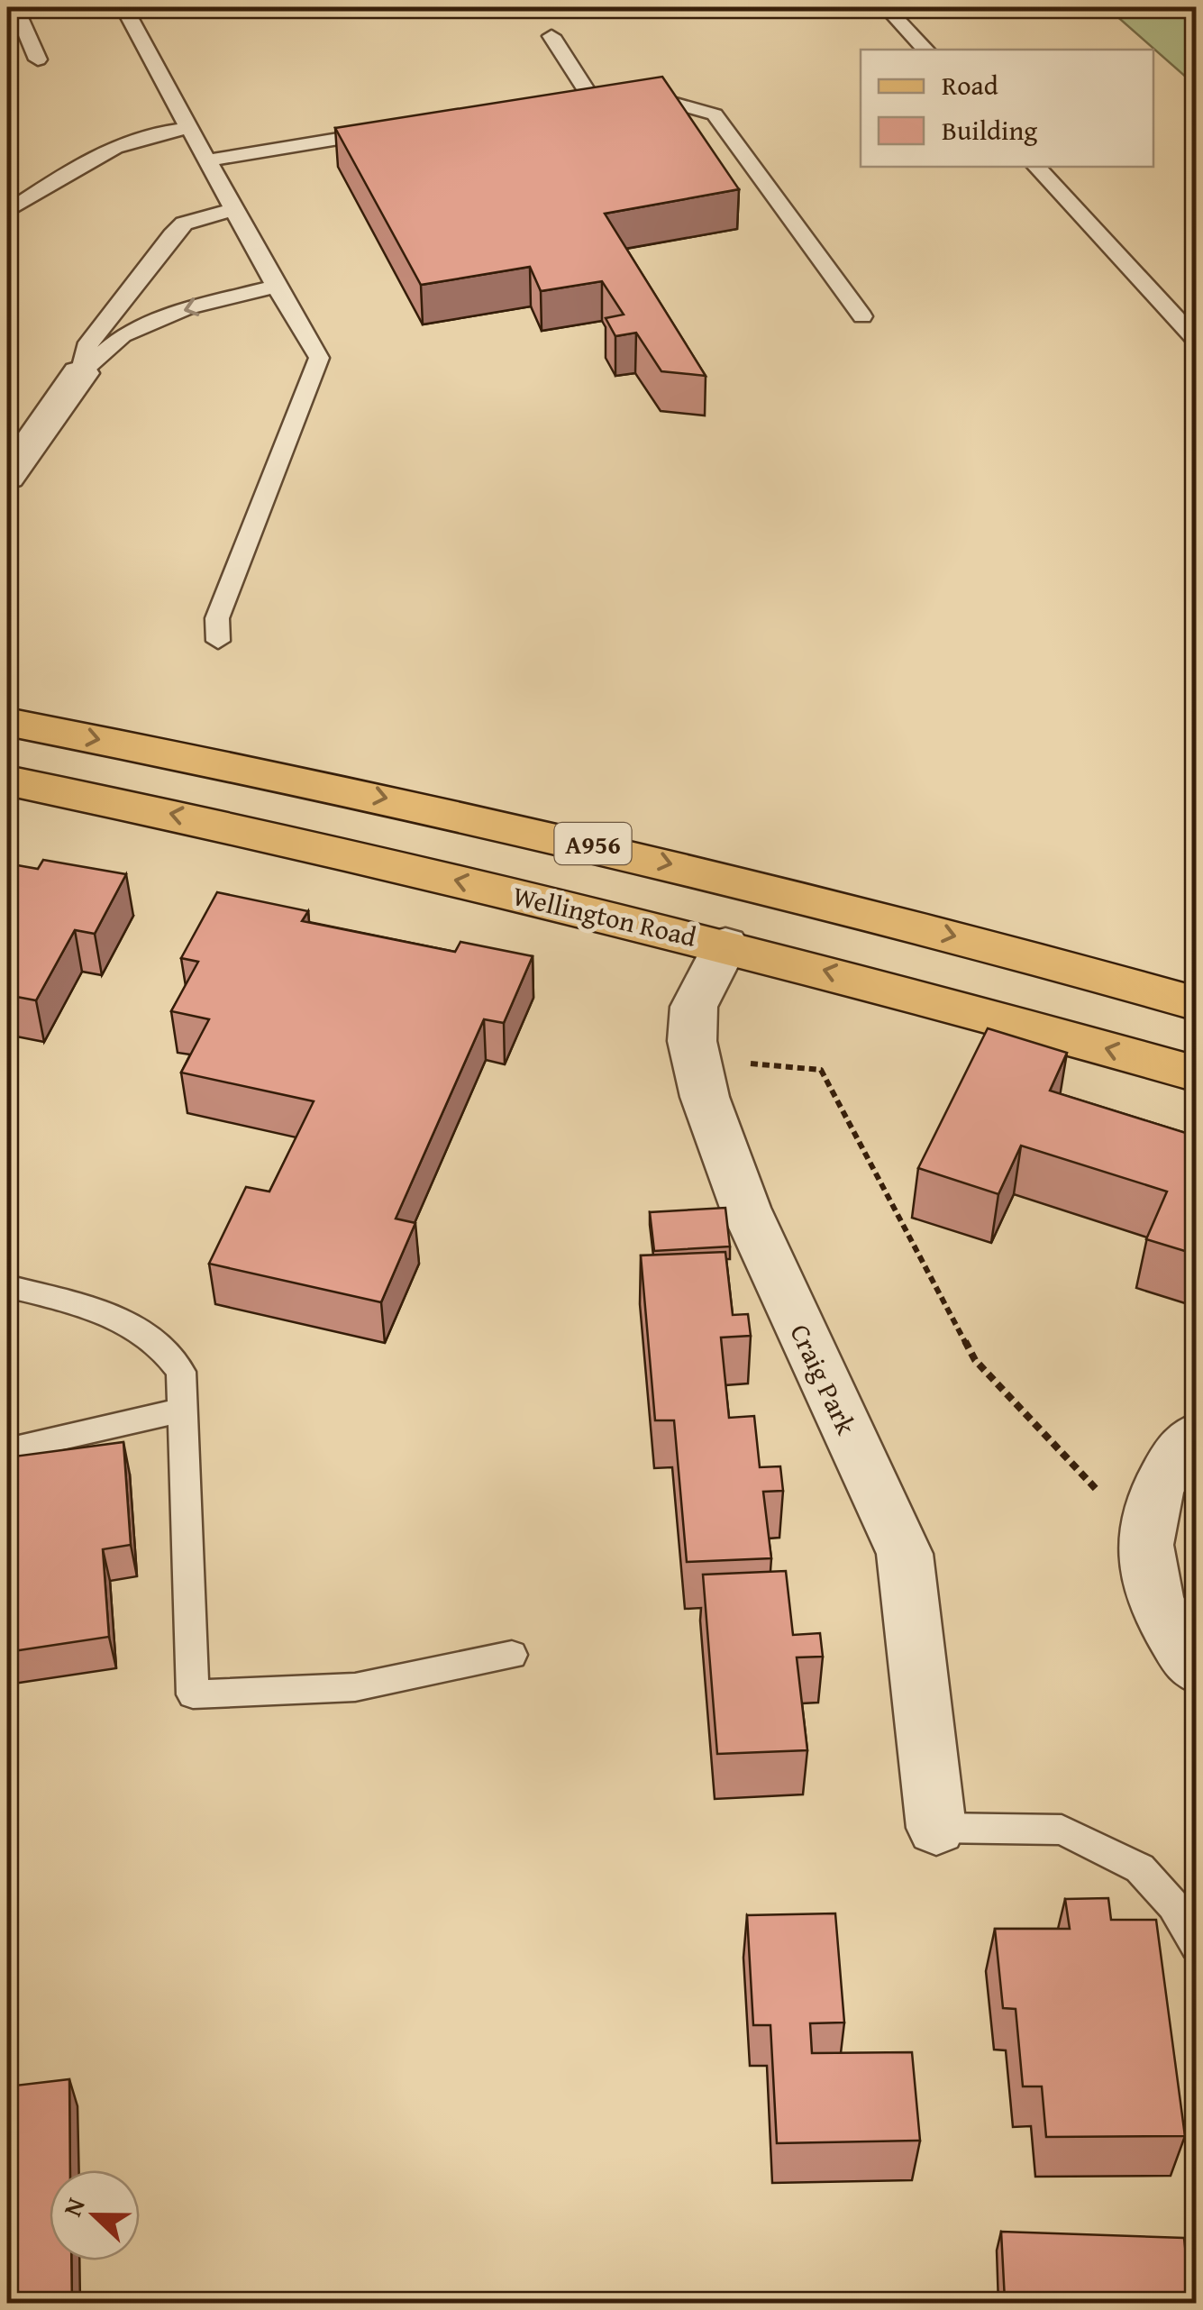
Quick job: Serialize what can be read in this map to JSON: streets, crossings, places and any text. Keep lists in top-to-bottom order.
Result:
{
  "streets": {
    "main road": ["A956", "Wellington Road"],
    "street": ["Craig Park"]
  },
  "crossings": [
    ["Wellington Road", "Craig Park"]
  ],
  "legend": ["Road", "Building"],
  "north": "left"
}
